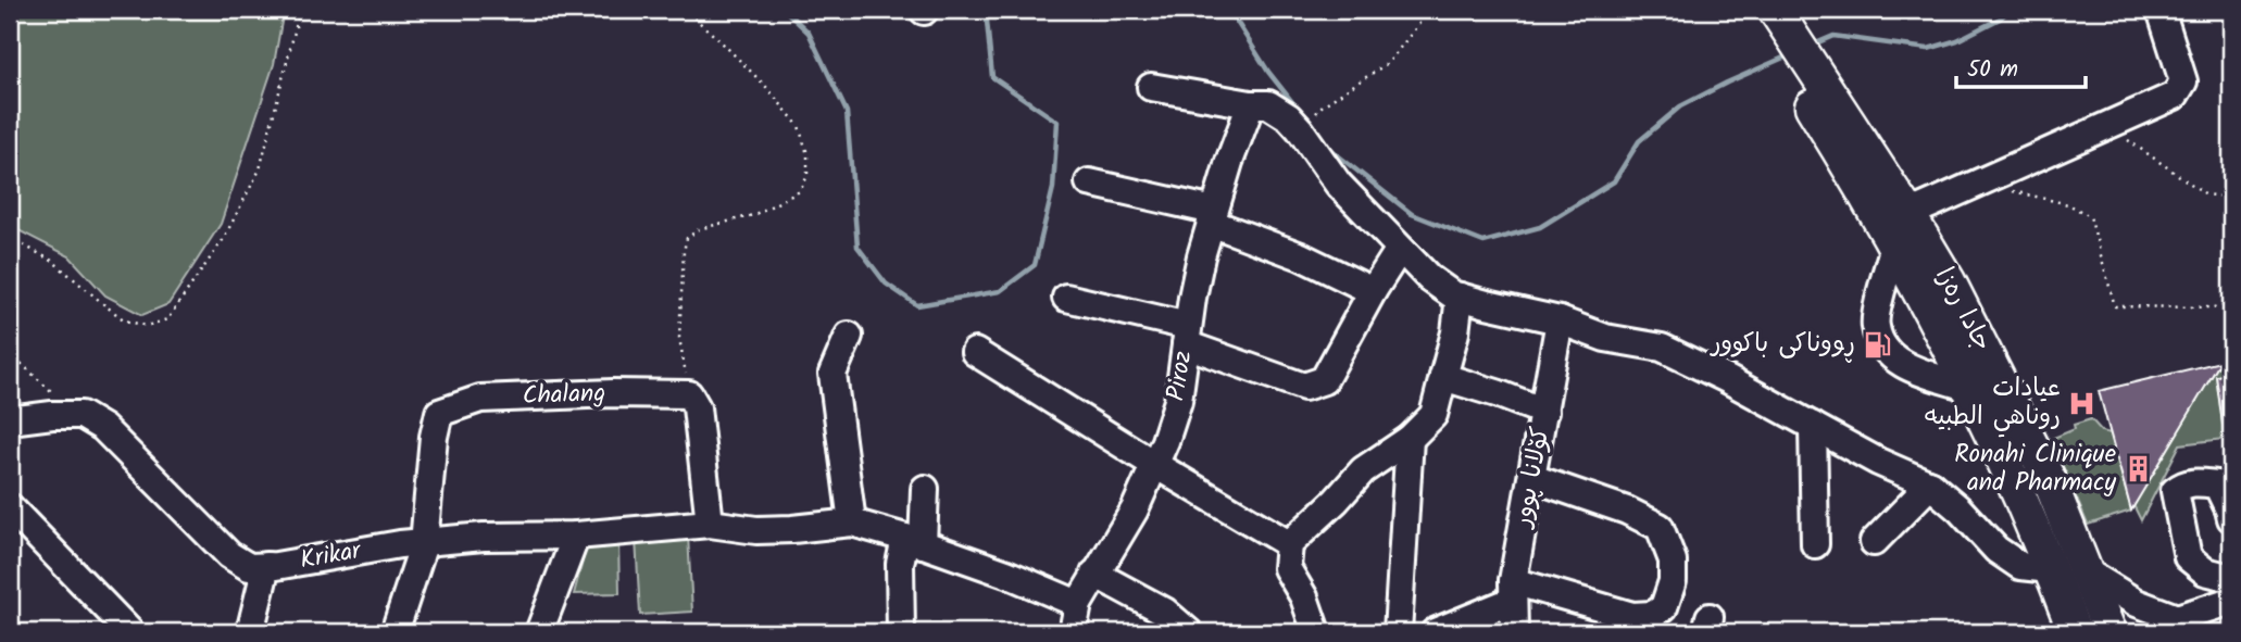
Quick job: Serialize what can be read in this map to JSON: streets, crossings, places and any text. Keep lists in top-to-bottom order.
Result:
{
  "streets": {
    "main road": ["جادا ره‌زا"],
    "street": [
      "Piroz",
      "Chalang",
      "کۆلانا پوور",
      "Krikar"
    ]
  },
  "crossings": [
    ["Piroz", "Krikar"],
    ["Chalang", "Krikar"]
  ],
  "places": {
    "fuel station": ["ڕووناکی باکوور"],
    "hospital": ["عيادات روناهي الطبيه"],
    "building": ["Ronahi Clinique and Pharmacy"]
  },
  "scale_bar": "50 m"
}
